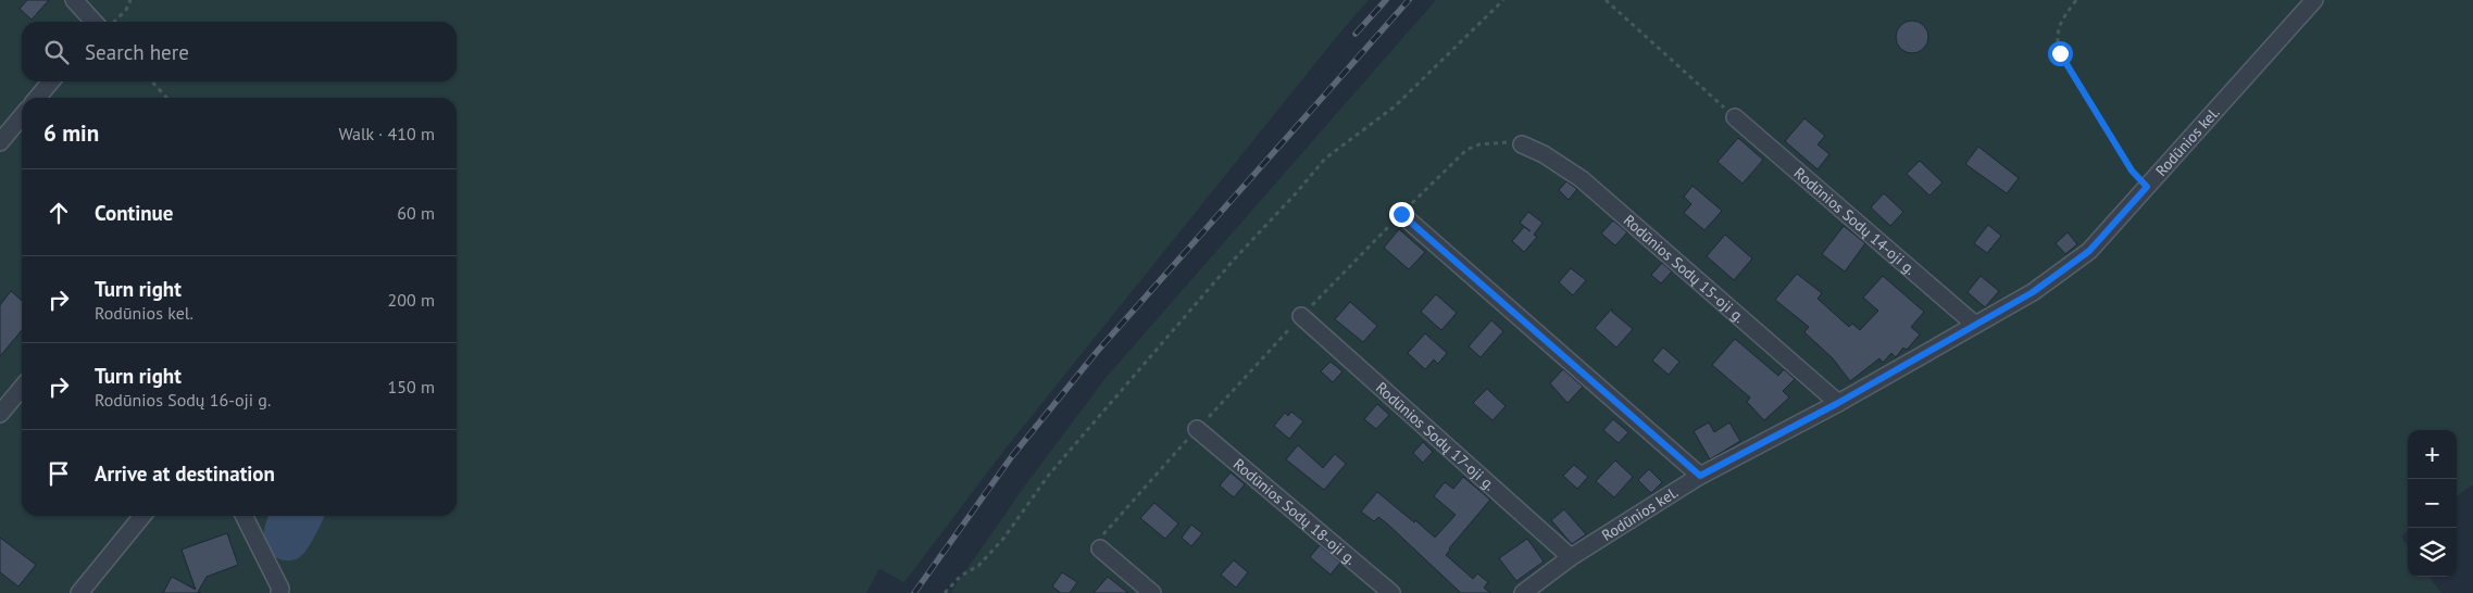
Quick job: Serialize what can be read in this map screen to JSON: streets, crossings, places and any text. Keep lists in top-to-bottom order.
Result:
{
  "streets": {
    "street": [
      "Rodūnios kel.",
      "Rodūnios Sodų 14-oji g.",
      "Rodūnios Sodų 15-oji g.",
      "Rodūnios Sodų 17-oji g.",
      "Rodūnios Sodų 18-oji g."
    ]
  },
  "crossings": [
    ["Rodūnios kel.", "Rodūnios Sodų 14-oji g."],
    ["Rodūnios kel.", "Rodūnios Sodų 15-oji g."],
    ["Rodūnios kel.", "Rodūnios Sodų 17-oji g."]
  ],
  "page": {
    "search": "Search here",
    "heading": ["6 min", "Walk · 410 m"],
    "list": [
      ["Continue", "60 m"],
      ["Turn right", "Rodūnios kel.", "200 m"],
      ["Turn right", "Rodūnios Sodų 16-oji g.", "150 m"],
      "Arrive at destination"
    ],
    "map_buttons": ["+", "−"]
  }
}
